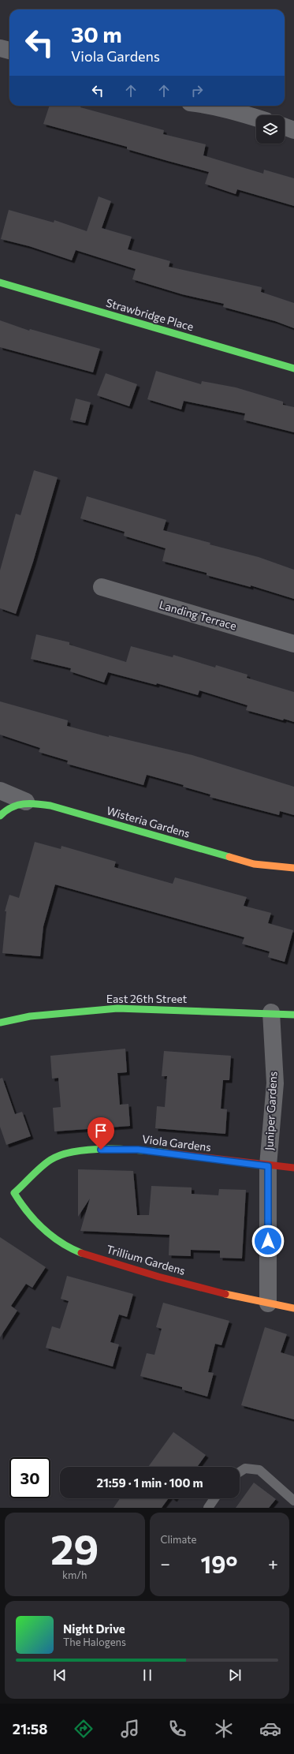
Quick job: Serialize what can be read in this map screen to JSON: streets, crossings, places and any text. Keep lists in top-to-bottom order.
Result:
{
  "streets": {
    "street": [
      "Strawbridge Place",
      "Landing Terrace",
      "Wisteria Gardens",
      "East 26th Street",
      "Juniper Gardens",
      "Viola Gardens",
      "Trillium Gardens"
    ]
  },
  "crossings": [
    ["East 26th Street", "Juniper Gardens"],
    ["Juniper Gardens", "Viola Gardens"],
    ["Juniper Gardens", "Trillium Gardens"],
    ["Viola Gardens", "Trillium Gardens"]
  ],
  "page": {
    "turn": ["30 m", "Viola Gardens"],
    "limit": "30",
    "trip": "21:59 · 1 min · 100 m",
    "tile": [
      ["29", "km/h"],
      "Climate"
    ],
    "heat": ["−", "19°", "+"],
    "song": ["Night Drive", "The Halogens"],
    "tabs": "21:58"
  }
}
